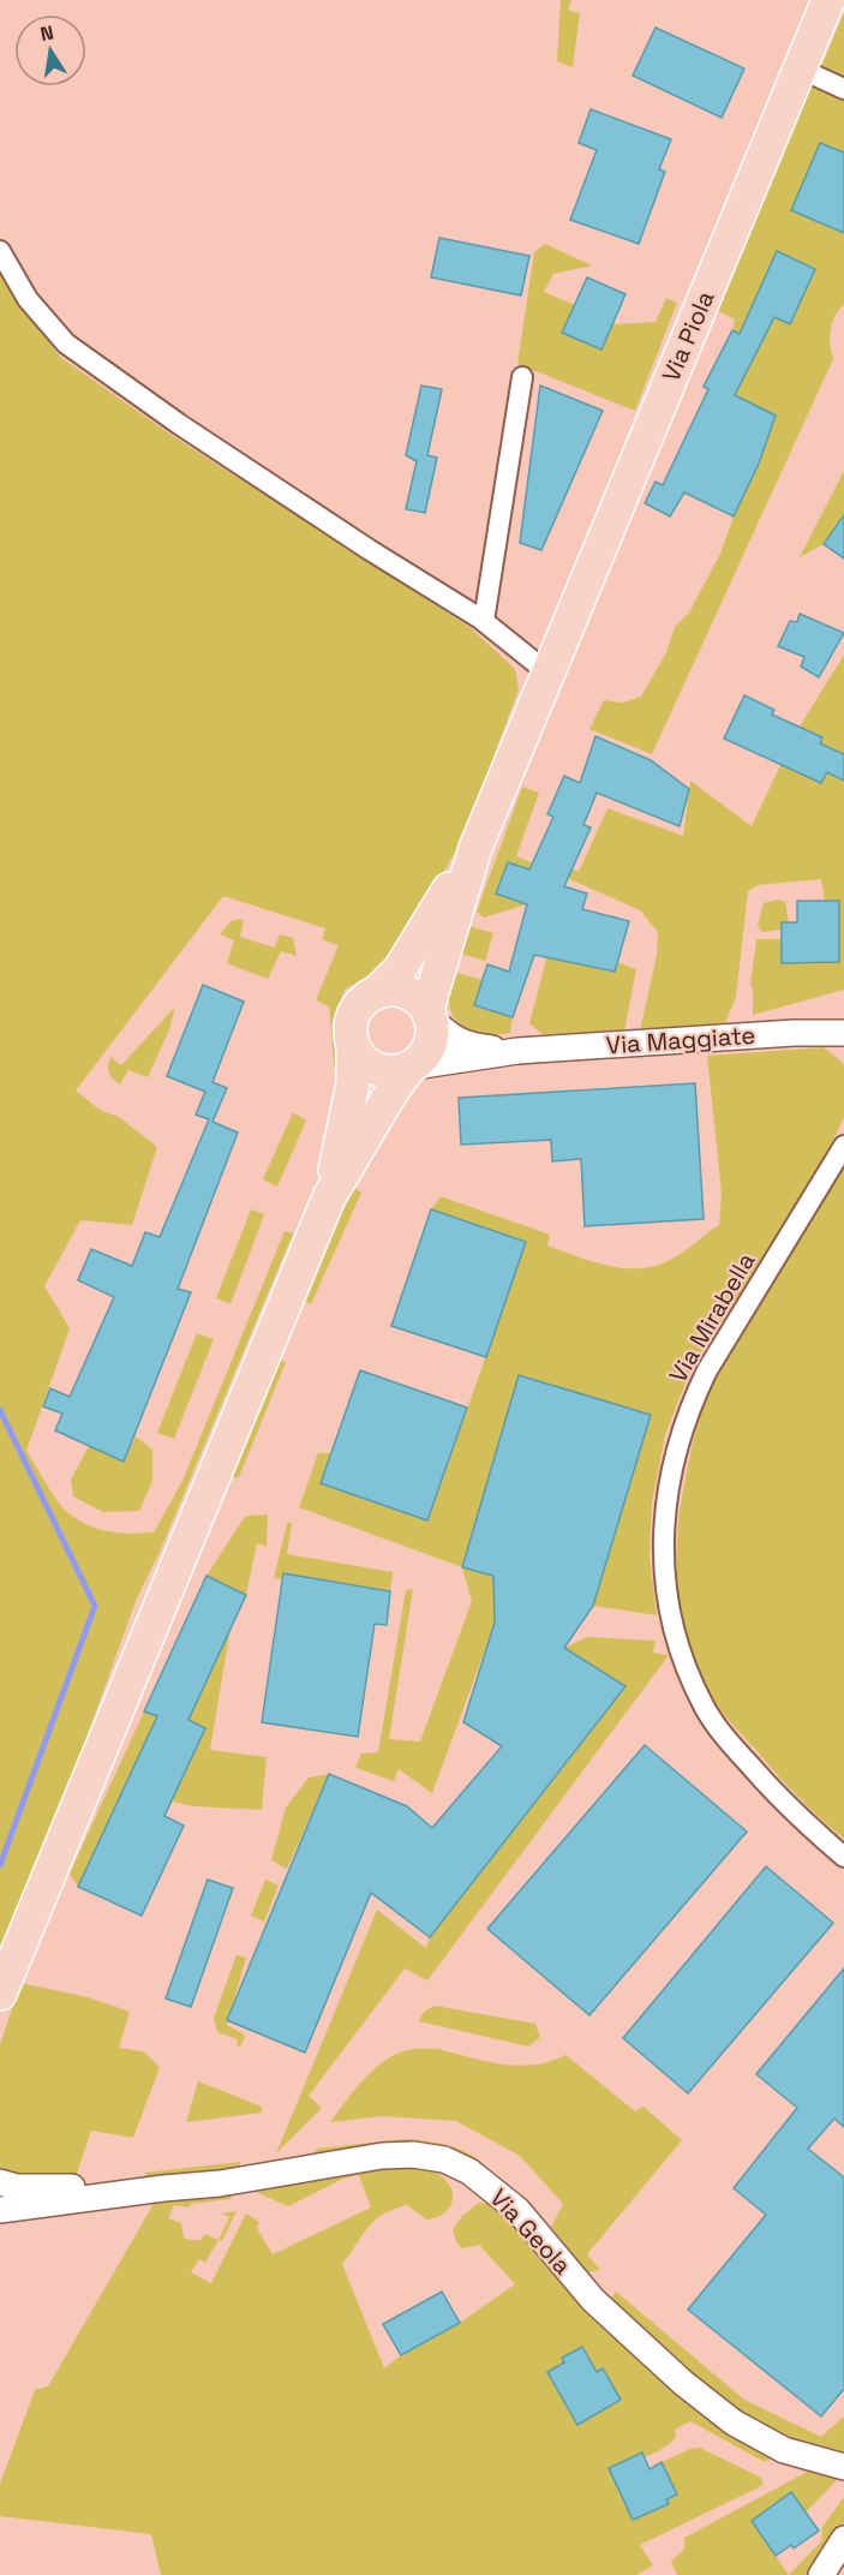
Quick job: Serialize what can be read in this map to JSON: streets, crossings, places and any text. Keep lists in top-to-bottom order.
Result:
{
  "streets": {
    "main road": ["Via Piola"],
    "street": ["Via Maggiate", "Via Mirabella", "Via Geola"]
  },
  "north": "top"
}
